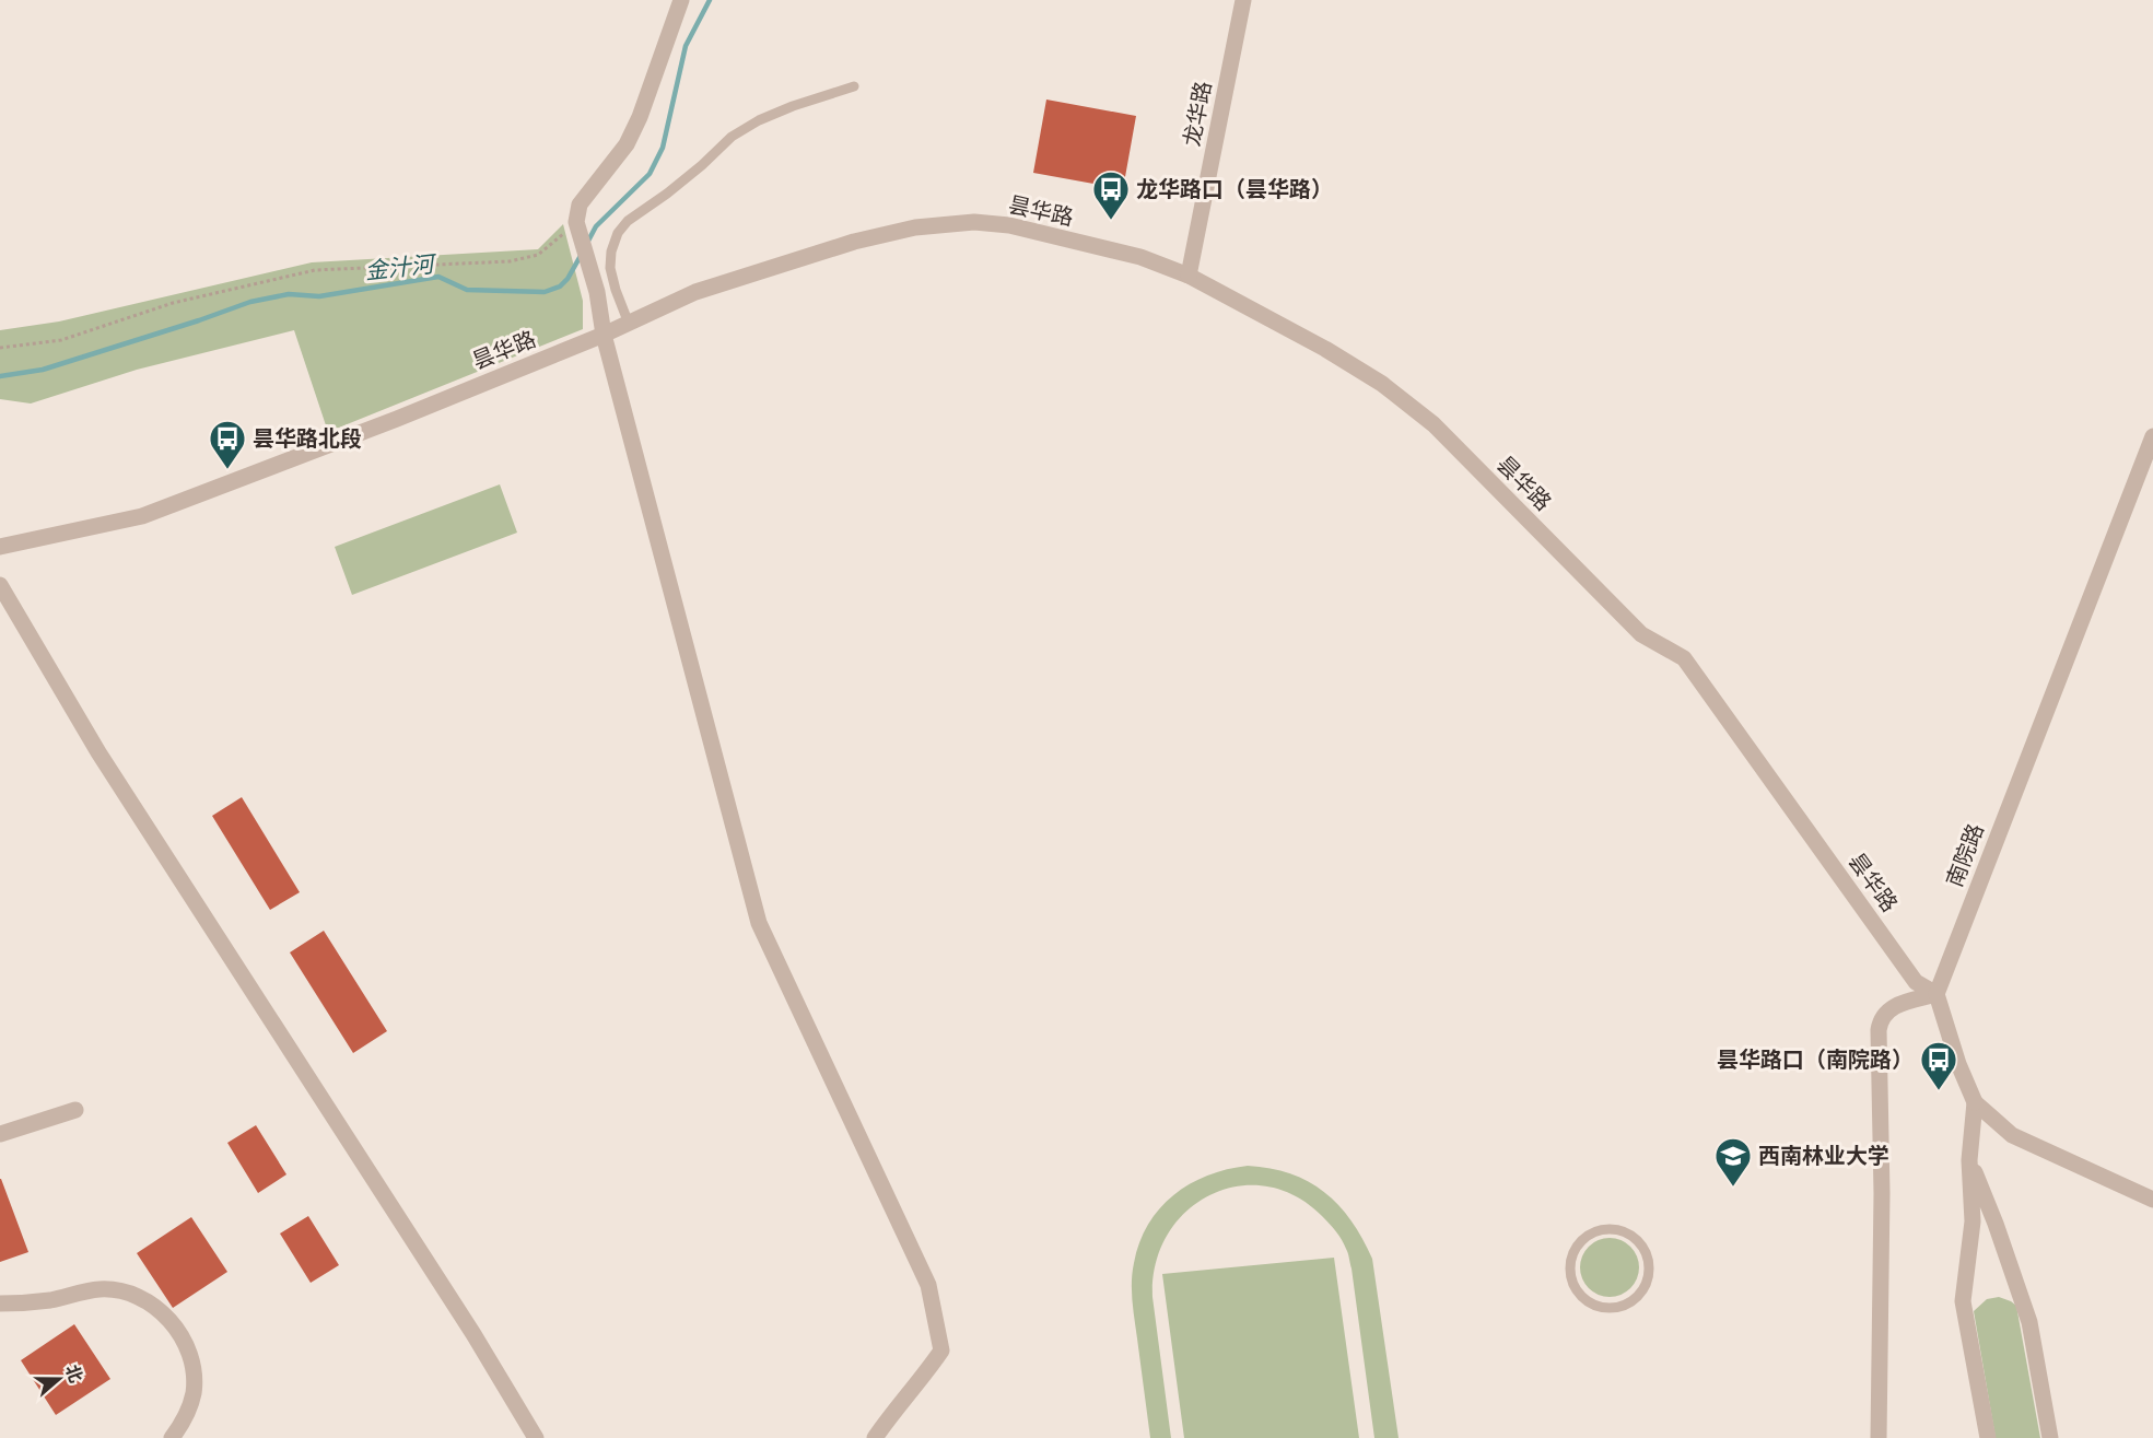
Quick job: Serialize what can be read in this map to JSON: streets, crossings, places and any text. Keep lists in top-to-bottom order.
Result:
{
  "streets": {
    "street": ["龙华路", "昙华路", "南院路"]
  },
  "crossings": [
    ["龙华路", "昙华路"],
    ["昙华路", "南院路"]
  ],
  "water": ["金汁河"],
  "places": {
    "bus stop": ["龙华路口（昙华路）", "昙华路北段", "昙华路口（南院路）"],
    "school or university": ["西南林业大学"]
  },
  "north": "right"
}
